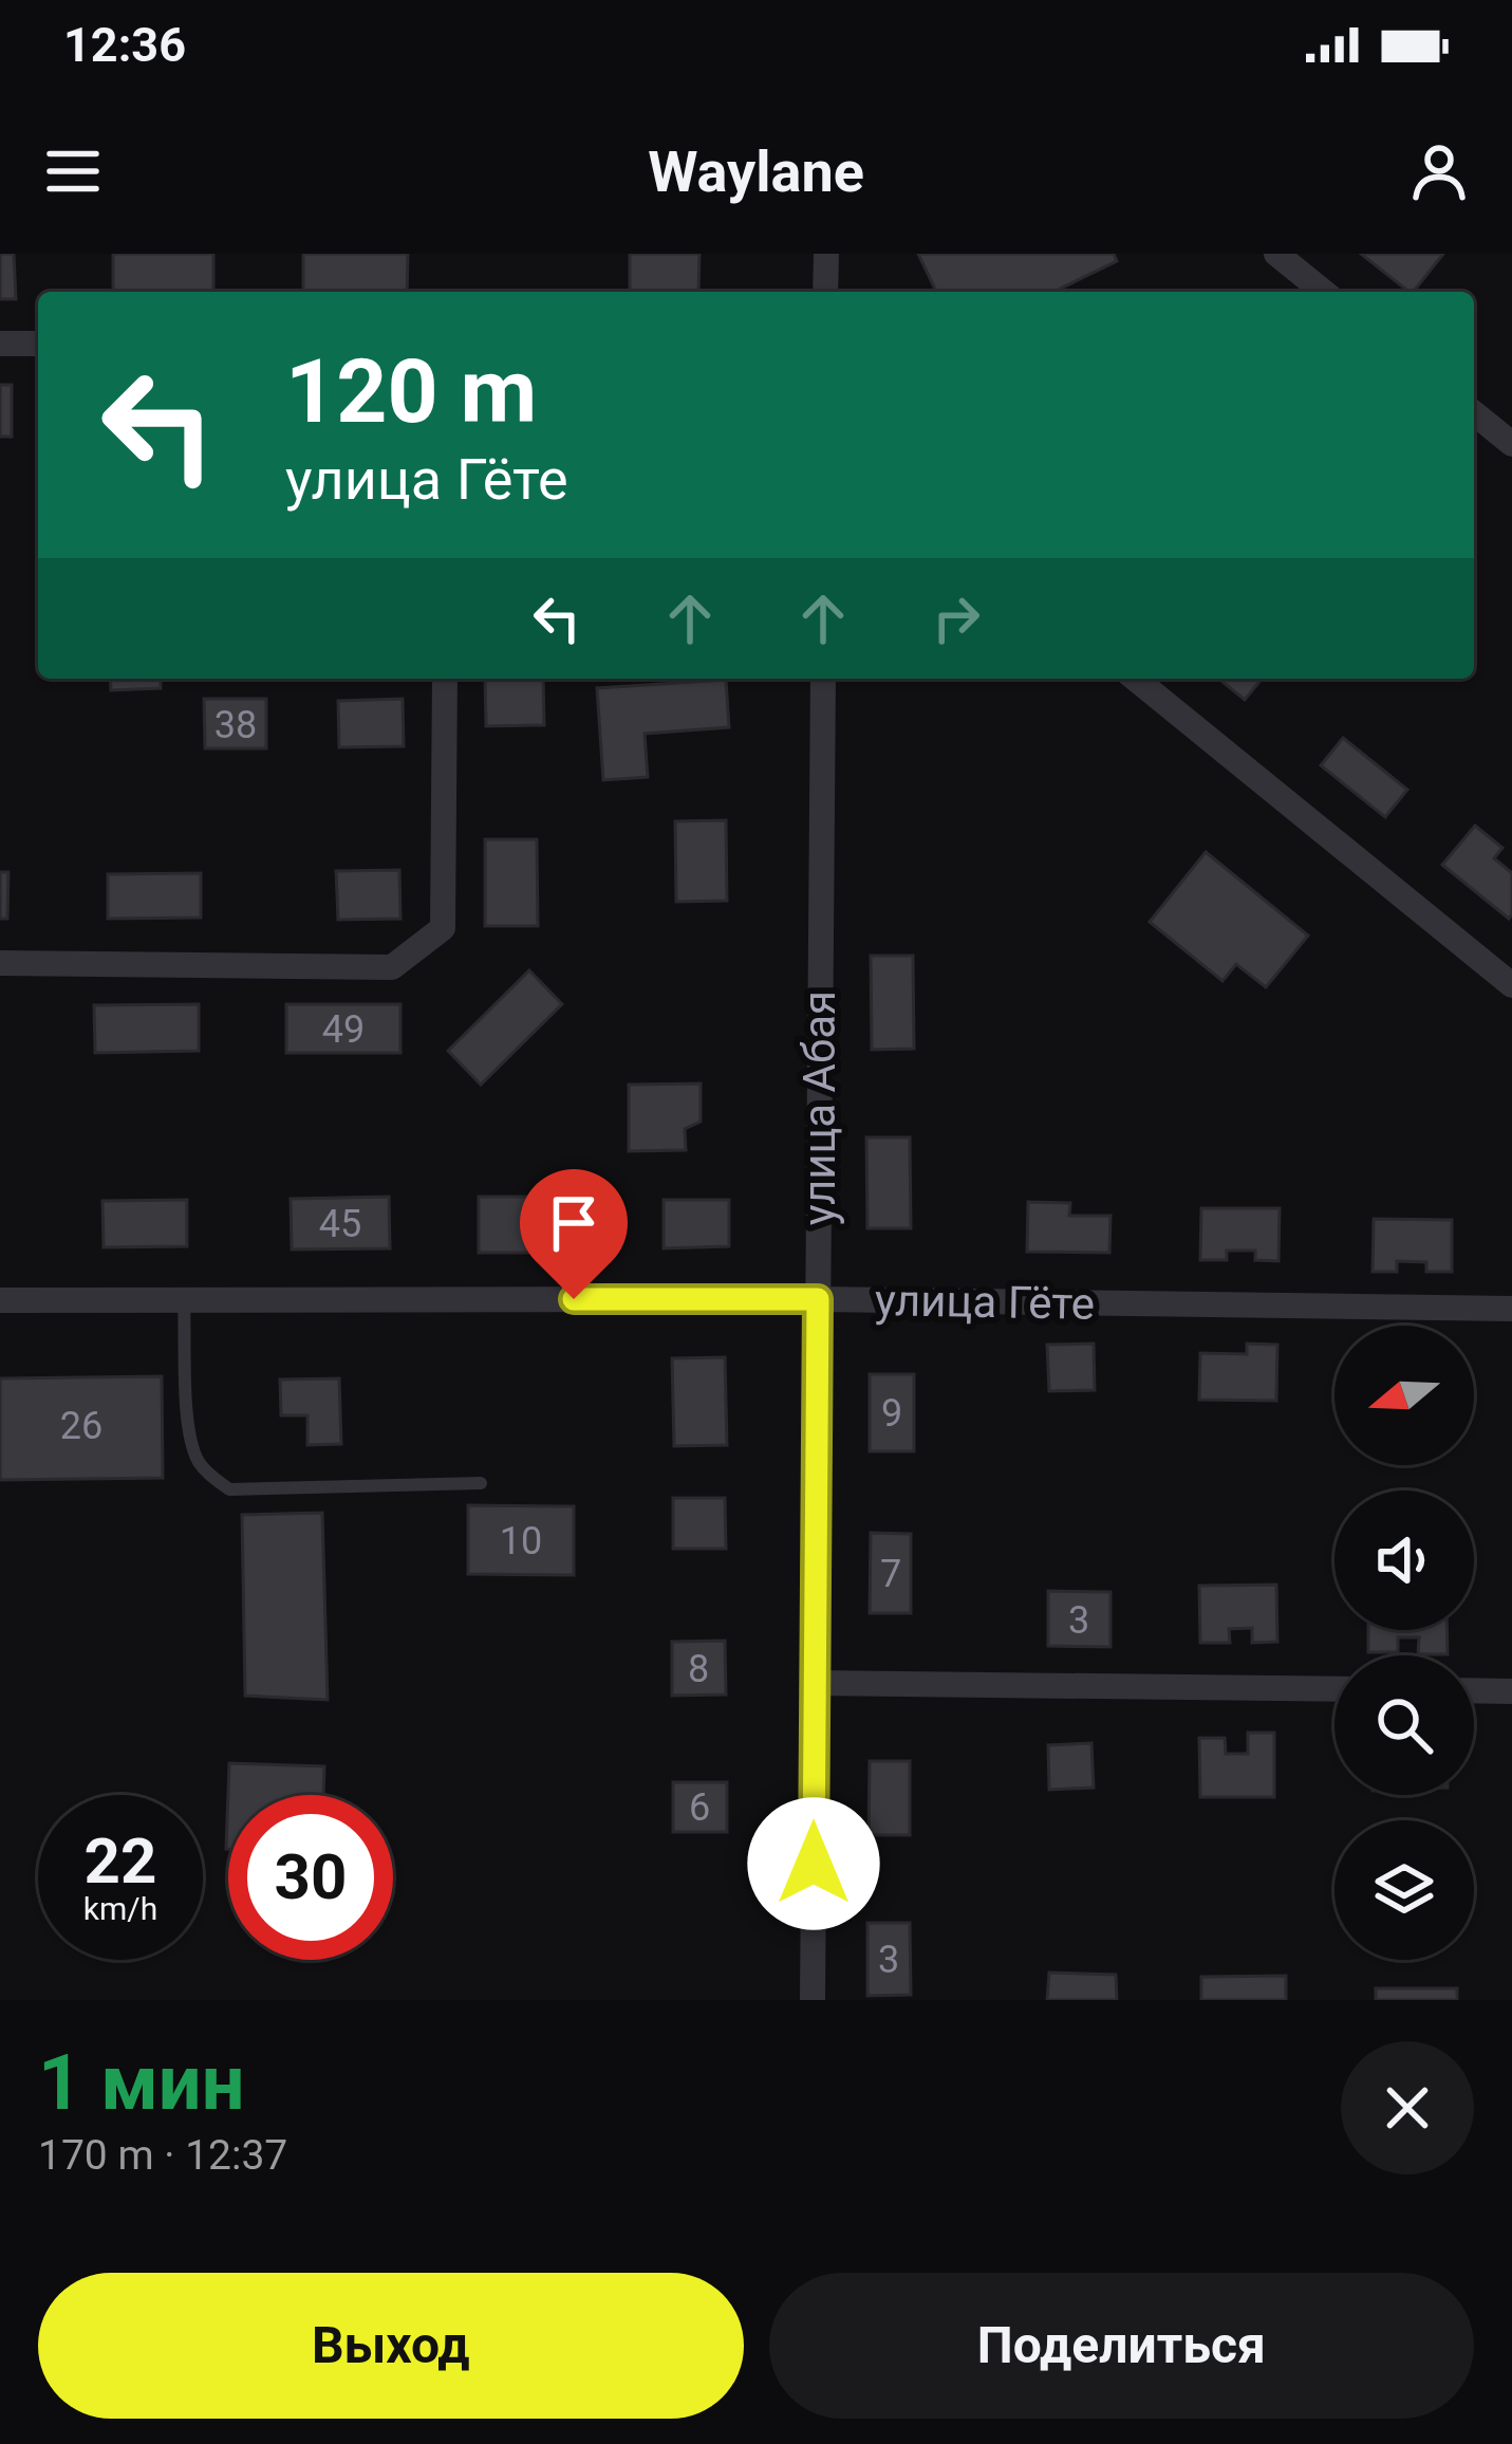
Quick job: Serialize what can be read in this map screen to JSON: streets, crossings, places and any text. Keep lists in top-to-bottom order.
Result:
{
  "streets": {
    "street": ["улица Абая", "улица Гёте"]
  },
  "crossings": [
    ["улица Абая", "улица Гёте"]
  ],
  "house_numbers": [
    "38",
    "49",
    "45",
    "9",
    "26",
    "10",
    "7",
    "3",
    "8",
    "6",
    "3"
  ],
  "north": "left",
  "page": {
    "status": "12:36",
    "header": "Waylane",
    "turn": ["120 m", "улица Гёте"],
    "speed": "22 km/h",
    "limit": "30",
    "heading": ["1 мин", "170 m · 12:37"],
    "buttons": ["Выход", "Поделиться"]
  }
}
